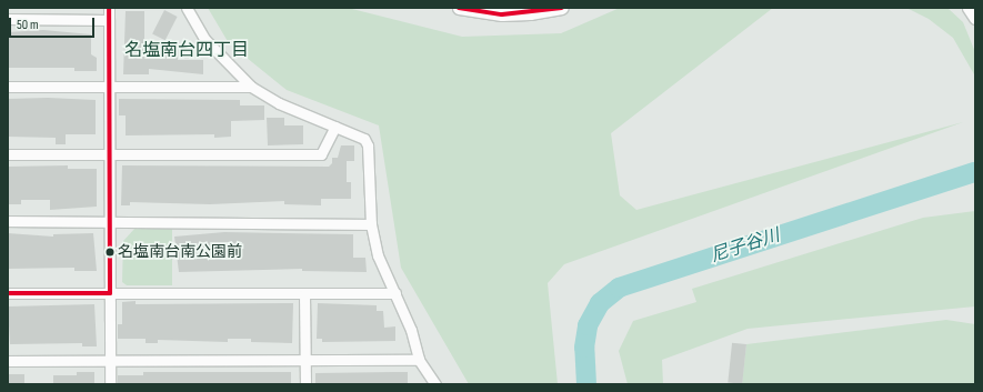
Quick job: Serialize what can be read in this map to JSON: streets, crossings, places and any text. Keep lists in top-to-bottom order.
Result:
{
  "districts": ["名塩南台四丁目"],
  "water": ["尼子谷川"],
  "places": ["名塩南台南公園前"],
  "lines": ["transit line 50"],
  "scale_bar": "50 m"
}
